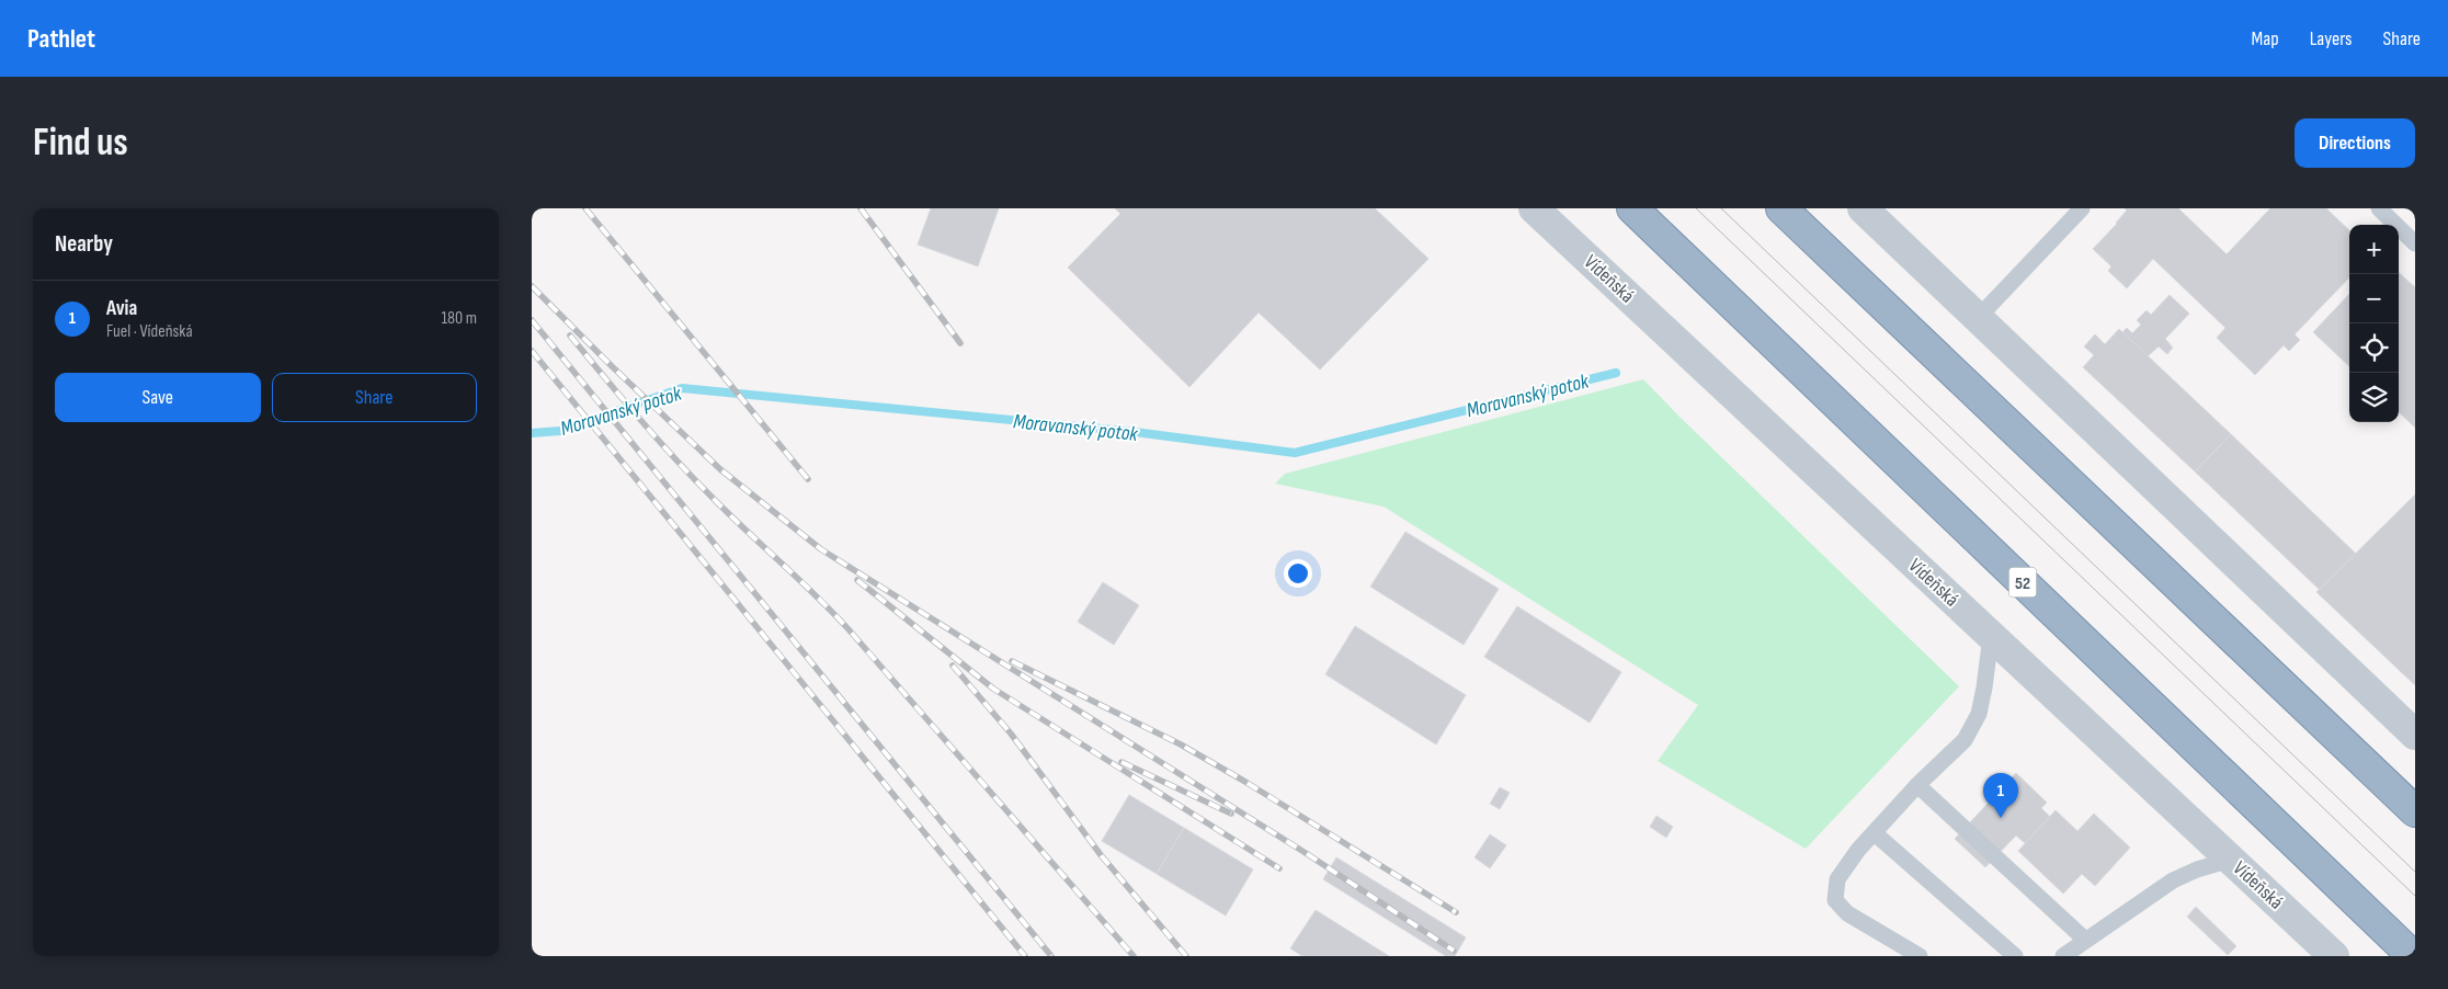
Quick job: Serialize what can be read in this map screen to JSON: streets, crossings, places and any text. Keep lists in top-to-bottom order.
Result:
{
  "streets": {
    "highway": ["52"],
    "street": ["Vídeňská"]
  },
  "water": ["Moravanský potok"],
  "page": {
    "header": "Pathlet",
    "nav": ["Map", "Layers", "Share"],
    "buttons": [
      "Directions",
      ["Save", "Share"]
    ],
    "title": "Find us",
    "heading": "Nearby",
    "map_buttons": ["+", "−"],
    "list": [
      {
        "mark": "1",
        "name": "Avia",
        "note": "Fuel · Vídeňská",
        "value": "180 m"
      }
    ],
    "pins": "1"
  }
}
